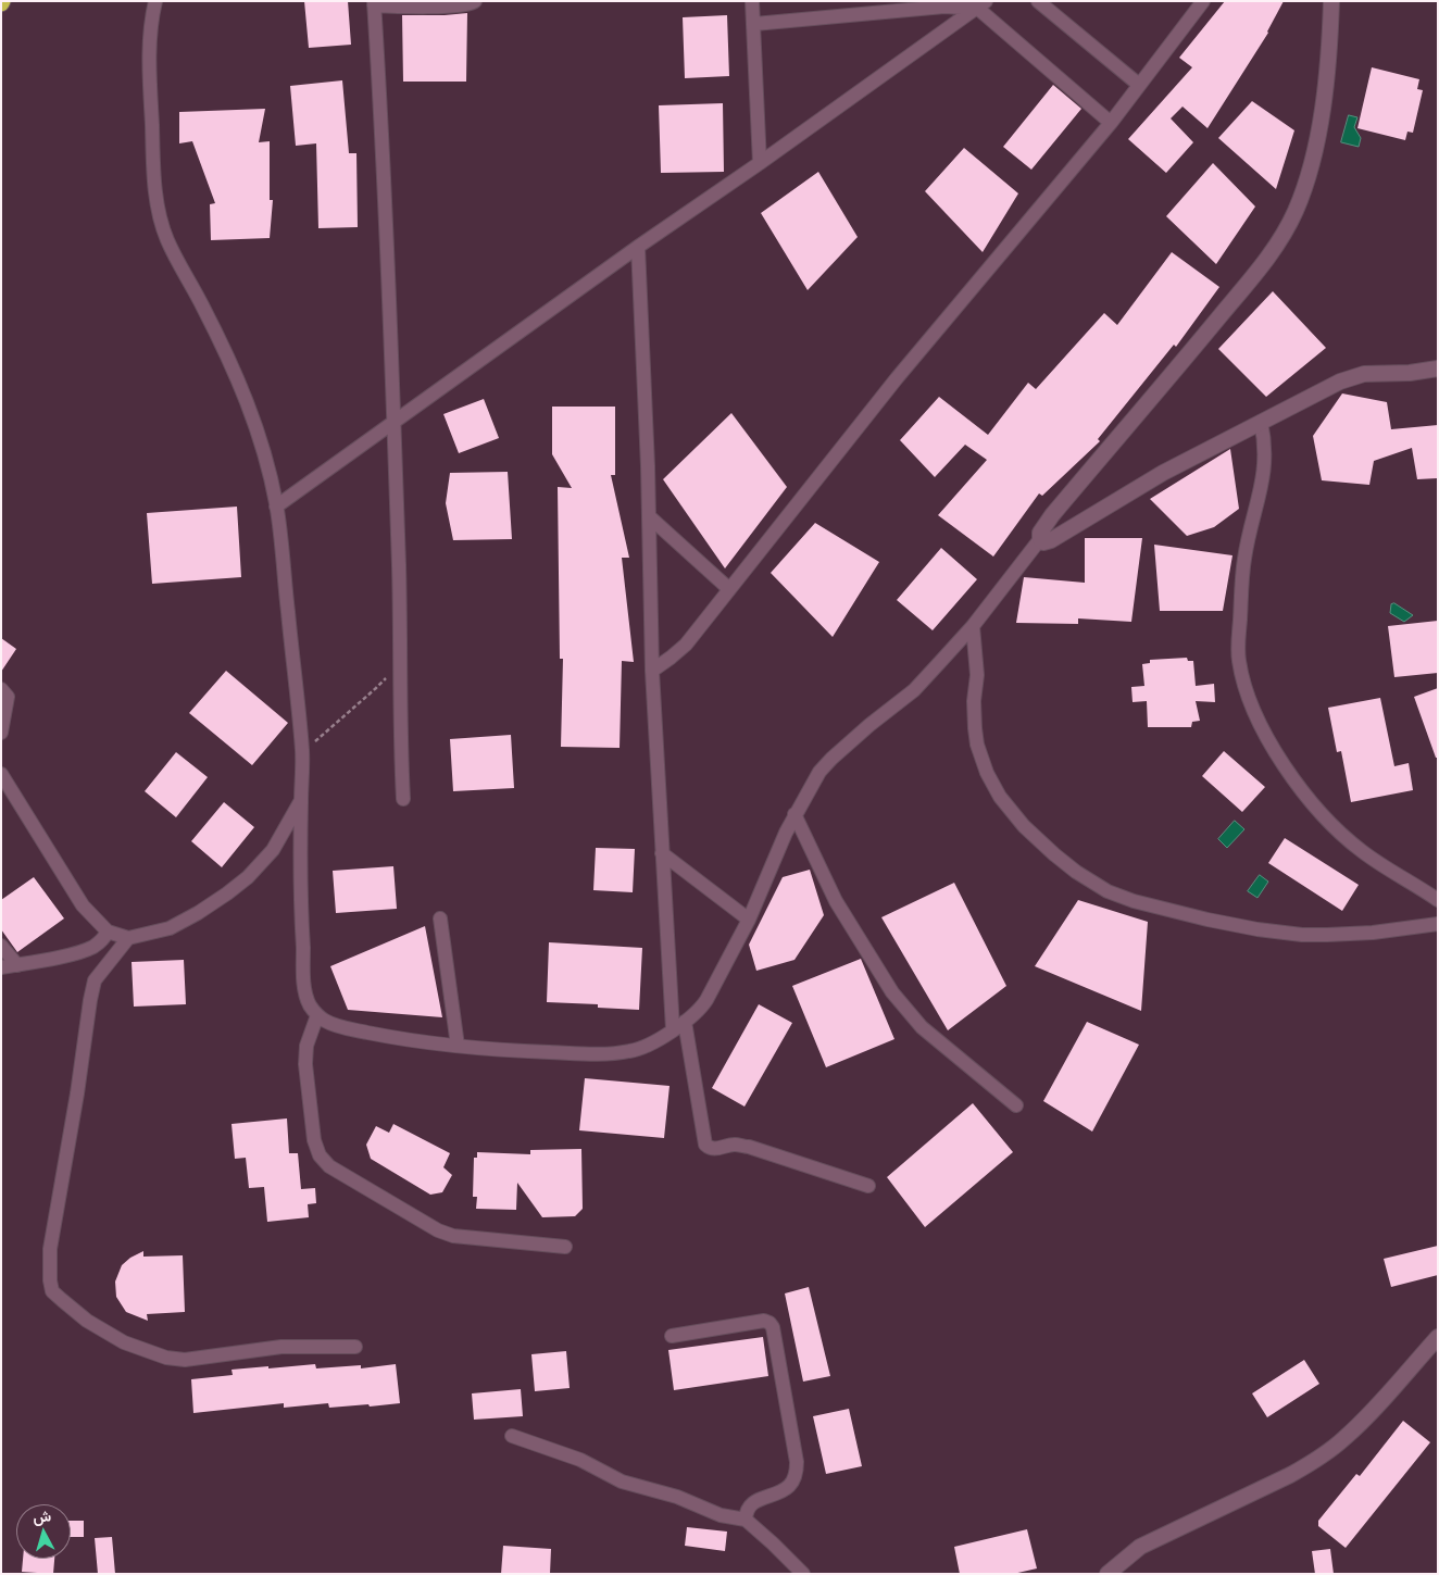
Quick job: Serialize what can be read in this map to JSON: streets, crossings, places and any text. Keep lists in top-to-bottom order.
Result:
{
  "north": "top"
}
